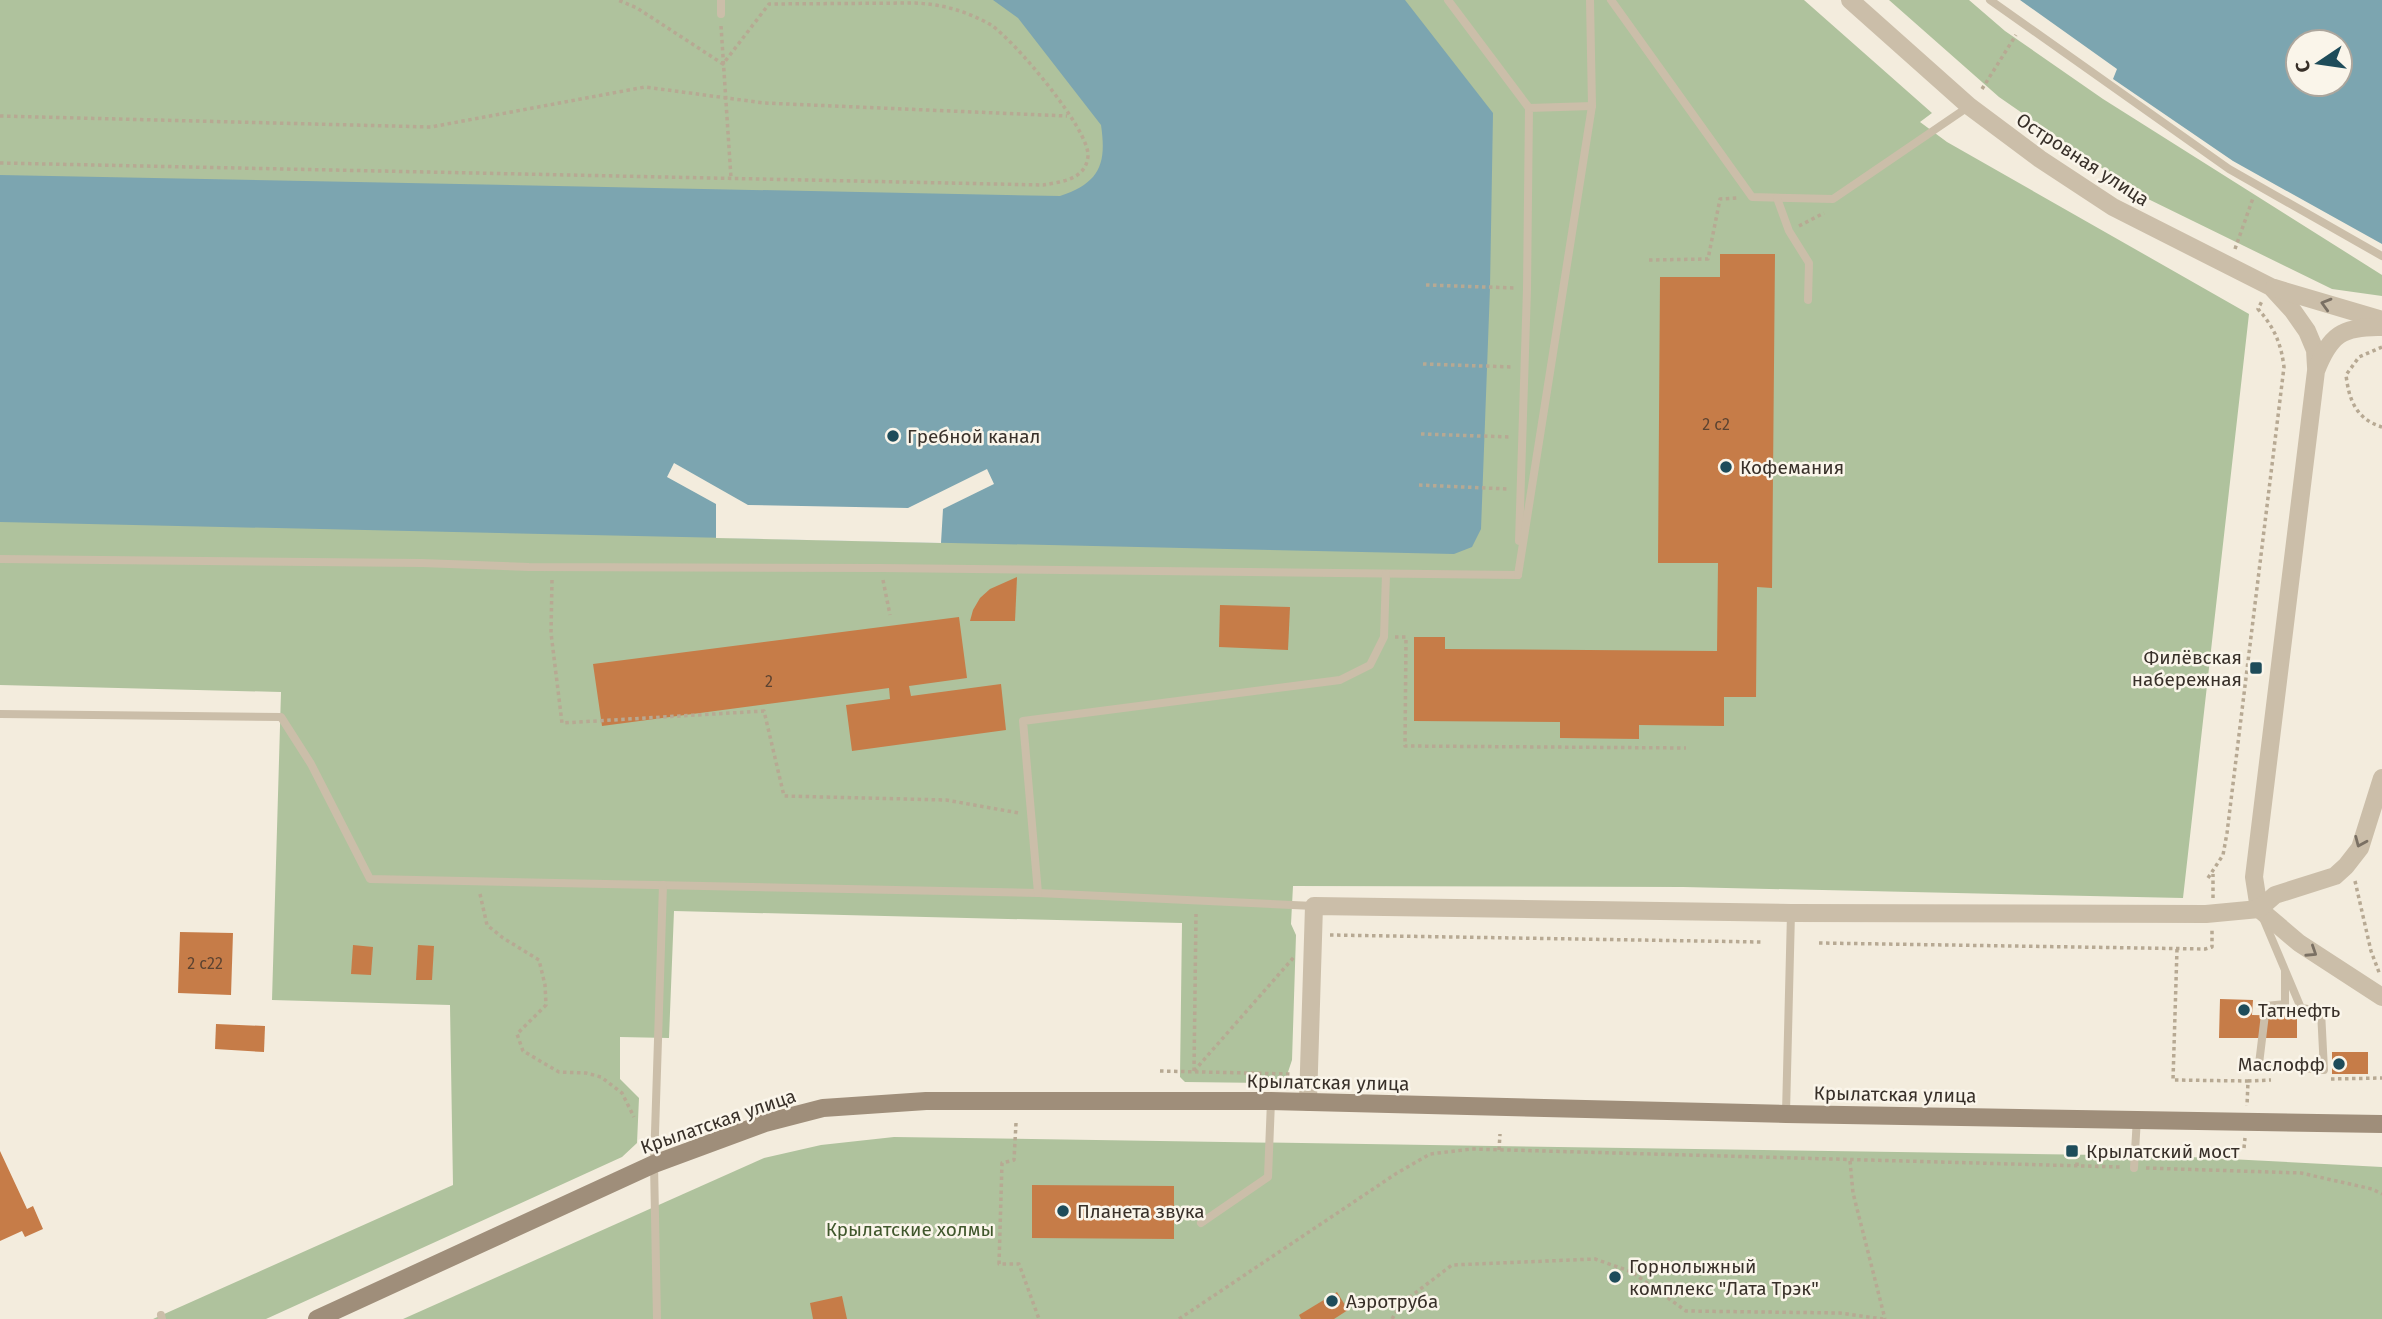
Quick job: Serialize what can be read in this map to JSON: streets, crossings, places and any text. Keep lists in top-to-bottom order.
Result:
{
  "streets": {
    "main road": ["Крылатская улица"],
    "street": ["Островная улица"]
  },
  "parks": ["Крылатские холмы"],
  "places": {
    "other": [
      "Гребной канал",
      "Кофемания",
      "Татнефть",
      "Маслофф",
      "Планета звука",
      "Горнолыжный комплекс \"Лата Трэк\"",
      "Аэротруба"
    ],
    "transit": ["Филёвская набережная", "Крылатский мост"]
  },
  "house_numbers": ["2 с2", "2", "2 с22"],
  "north": "left"
}
